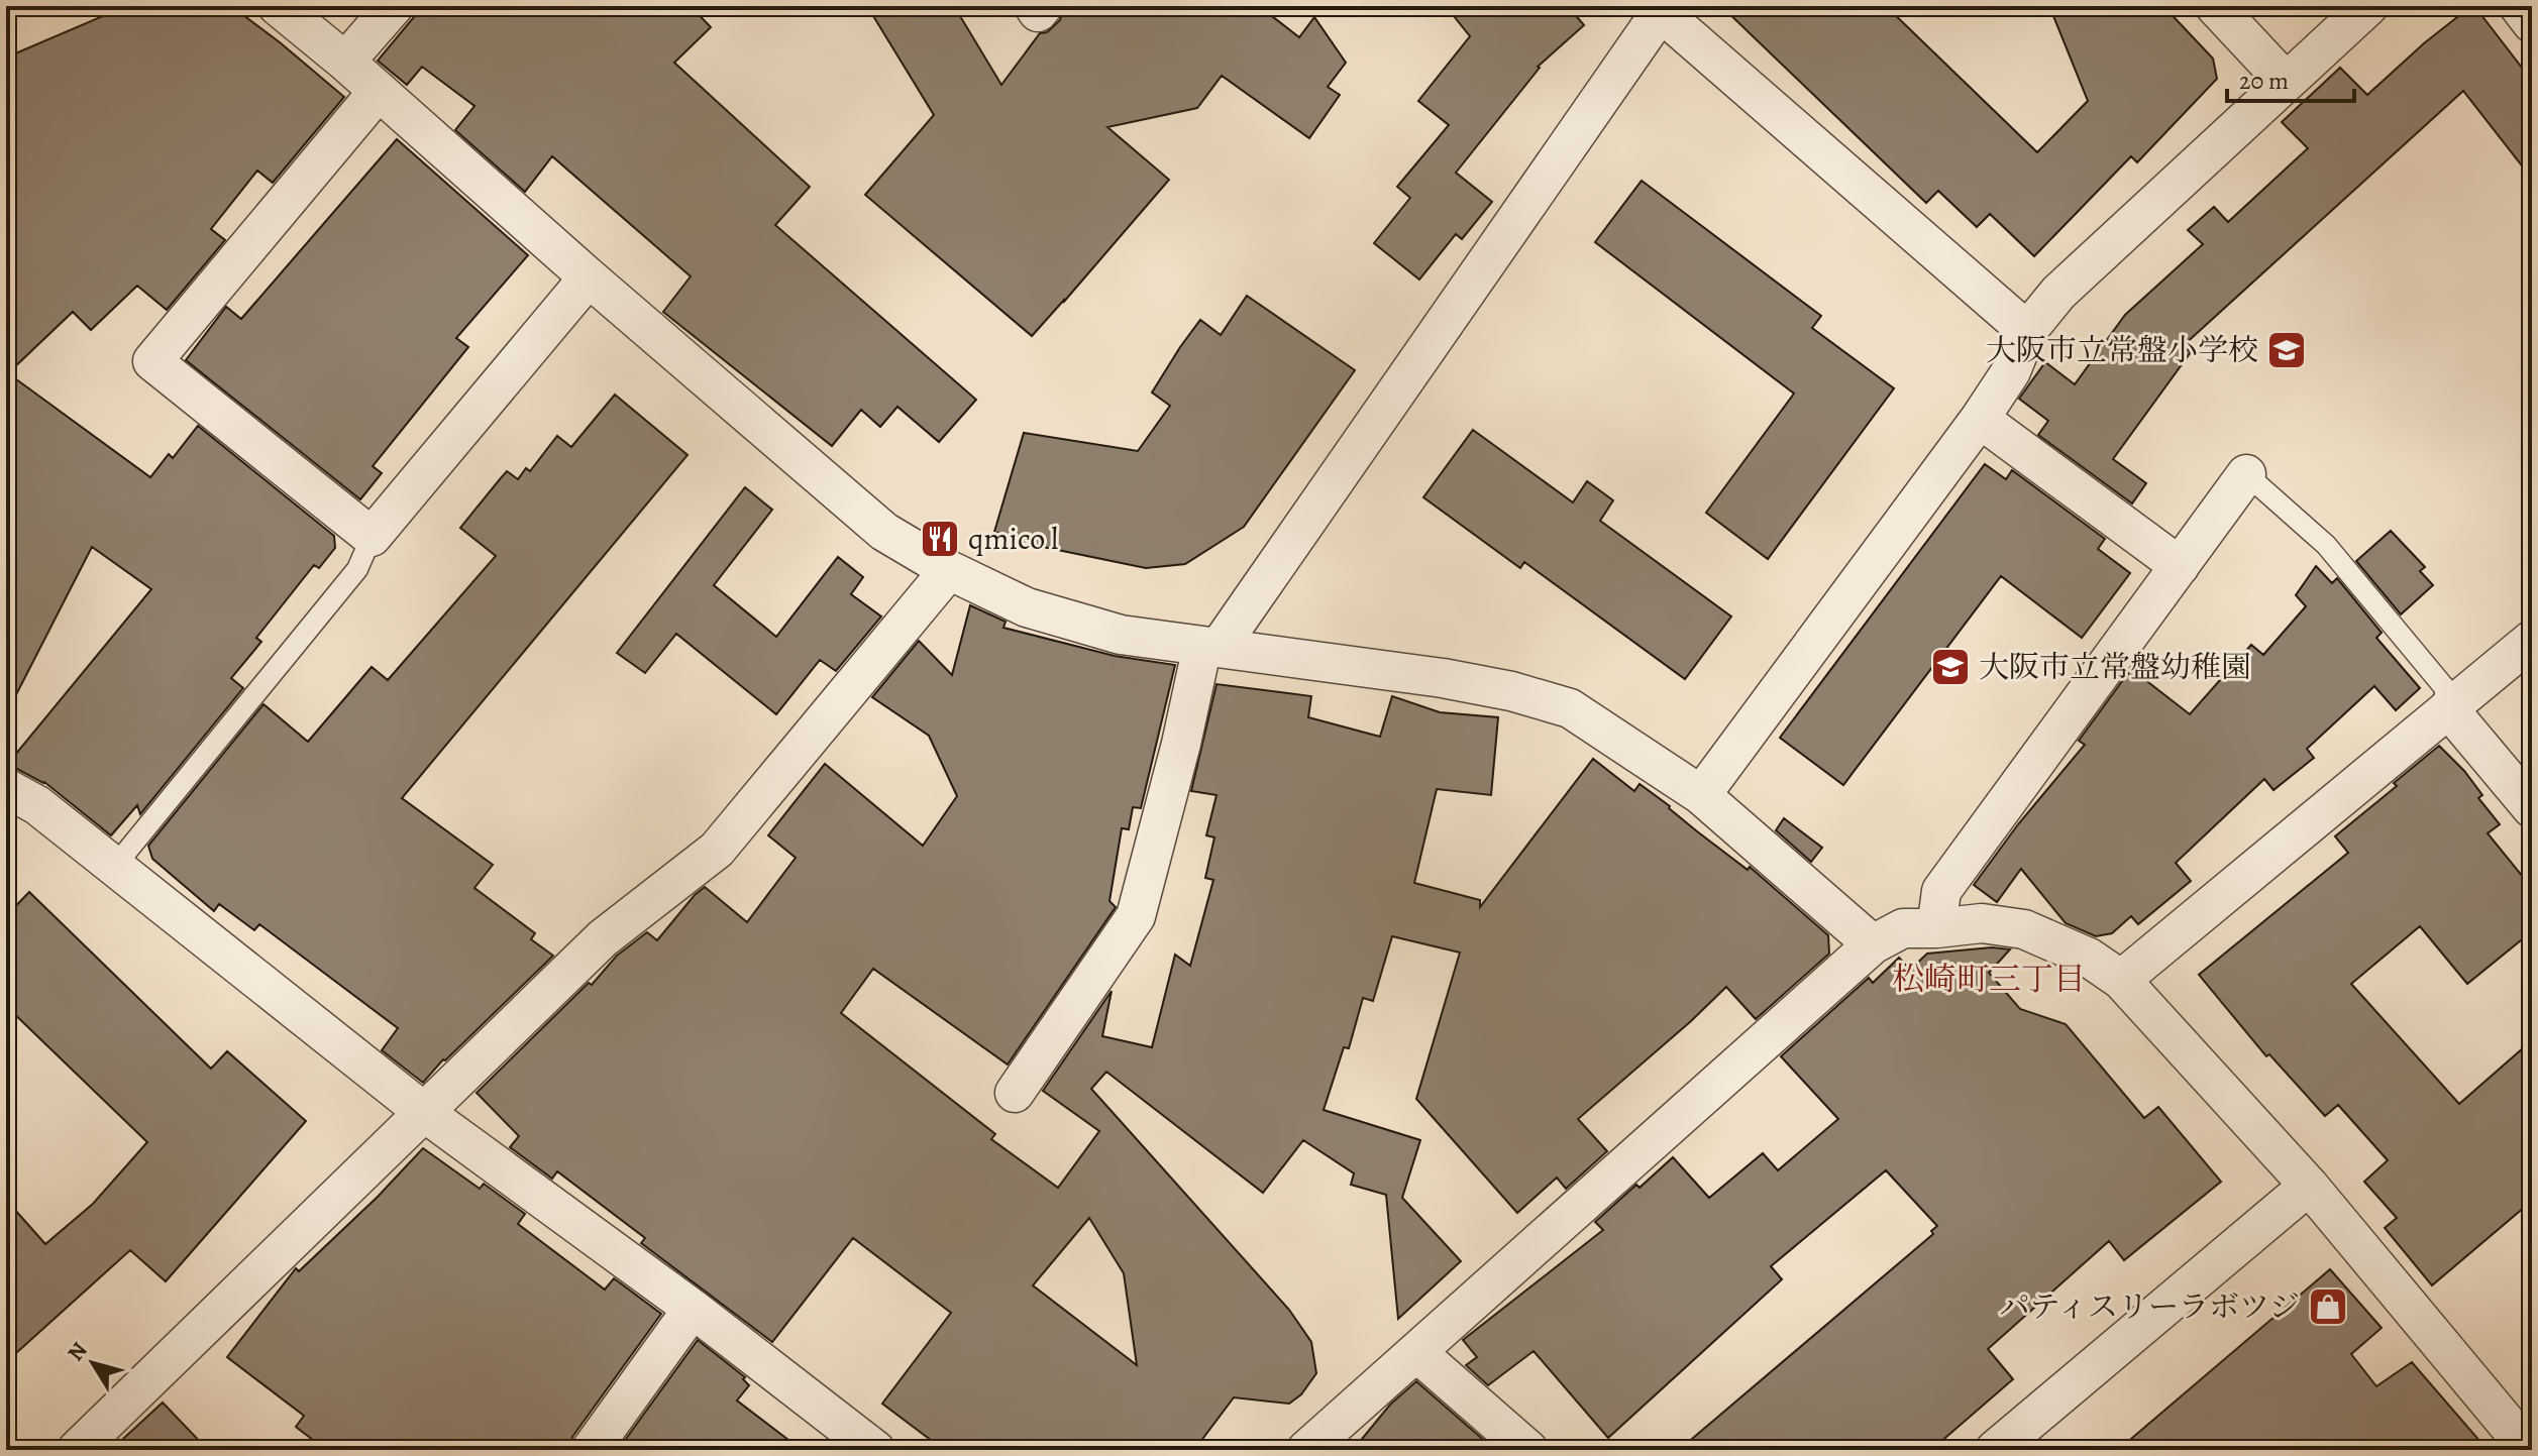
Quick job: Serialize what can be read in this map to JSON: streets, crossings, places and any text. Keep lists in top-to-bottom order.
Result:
{
  "districts": ["松崎町三丁目"],
  "places": {
    "school or university": ["大阪市立常盤小学校", "大阪市立常盤幼稚園"],
    "restaurant": ["qmico l"],
    "shop": ["パティスリーラボツジ"]
  },
  "scale_bar": "20 m",
  "north": "top left"
}
